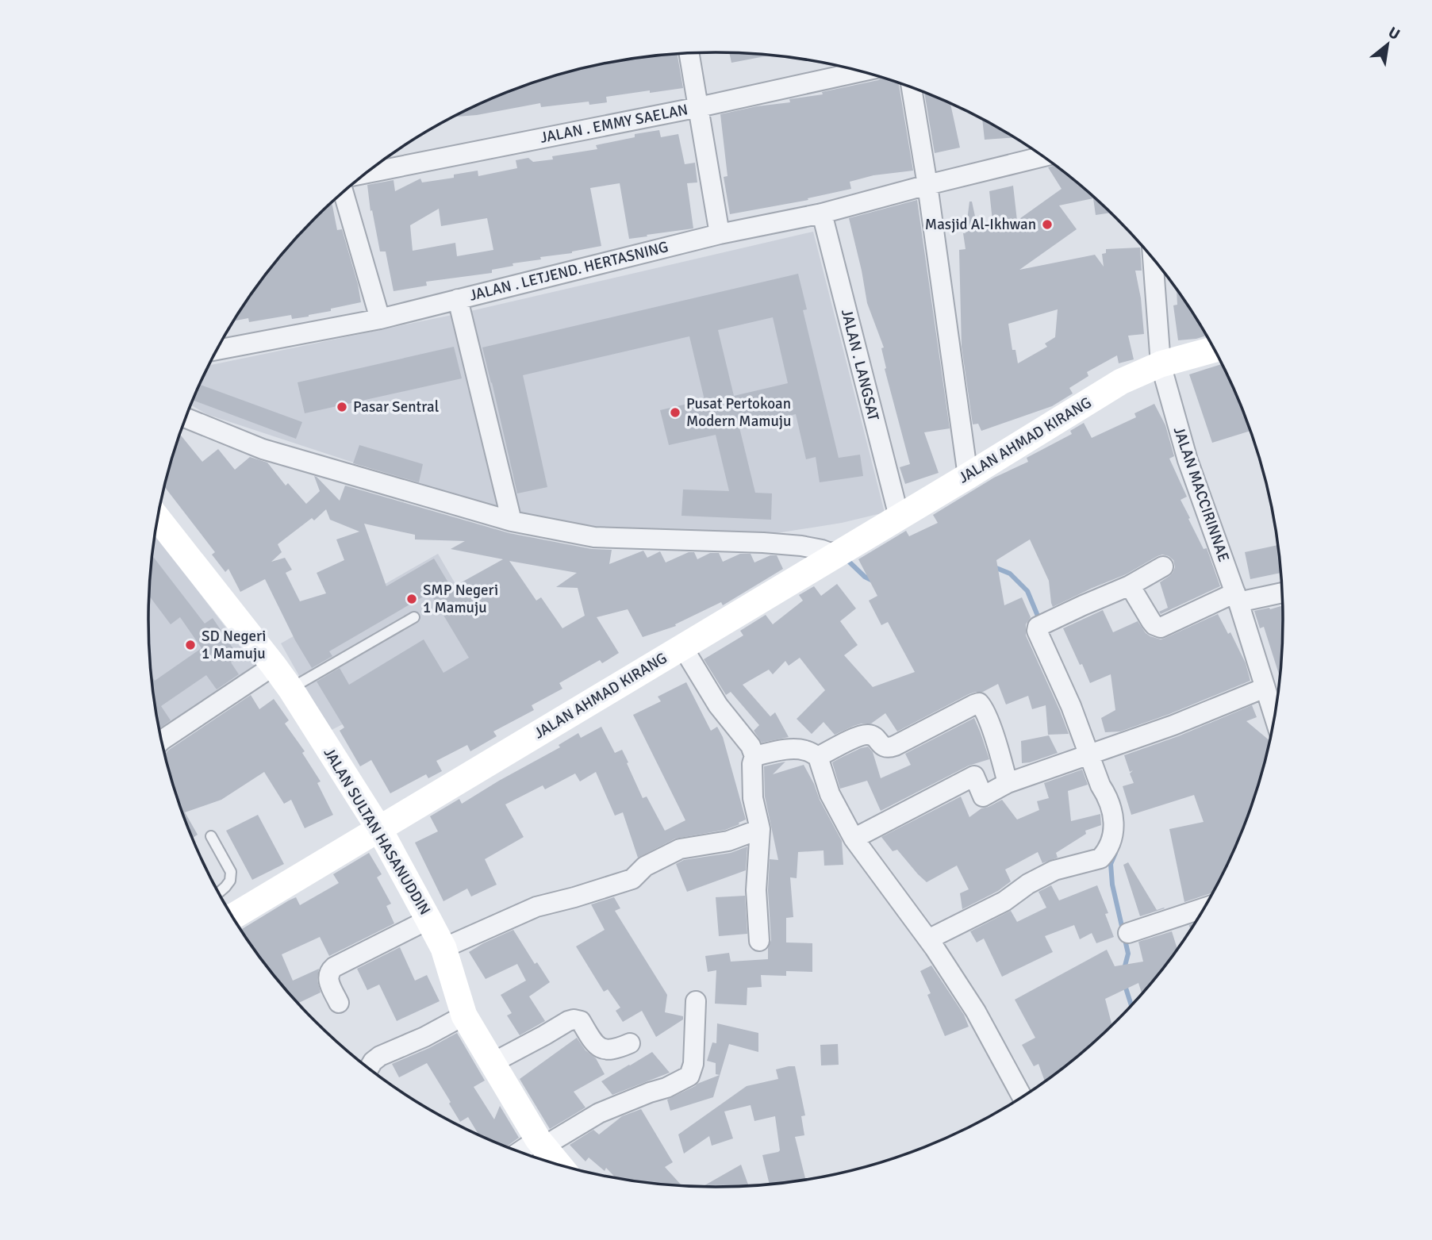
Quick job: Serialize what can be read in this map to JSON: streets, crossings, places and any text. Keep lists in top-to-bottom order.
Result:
{
  "streets": {
    "main road": ["JALAN AHMAD KIRANG", "JALAN SULTAN HASANUDDIN"],
    "street": [
      "JALAN . EMMY SAELAN",
      "JALAN . LETJEND. HERTASNING",
      "JALAN . LANGSAT",
      "JALAN MACCIRINNAE"
    ]
  },
  "crossings": [
    ["JALAN . LETJEND. HERTASNING", "JALAN . LANGSAT"],
    ["JALAN . LANGSAT", "JALAN AHMAD KIRANG"],
    ["JALAN AHMAD KIRANG", "JALAN MACCIRINNAE"],
    ["JALAN AHMAD KIRANG", "JALAN SULTAN HASANUDDIN"]
  ],
  "places": [
    "Masjid Al-Ikhwan",
    "Pasar Sentral",
    "Pusat Pertokoan Modern Mamuju",
    "SMP Negeri 1 Mamuju",
    "SD Negeri 1 Mamuju"
  ],
  "north": "top right"
}
